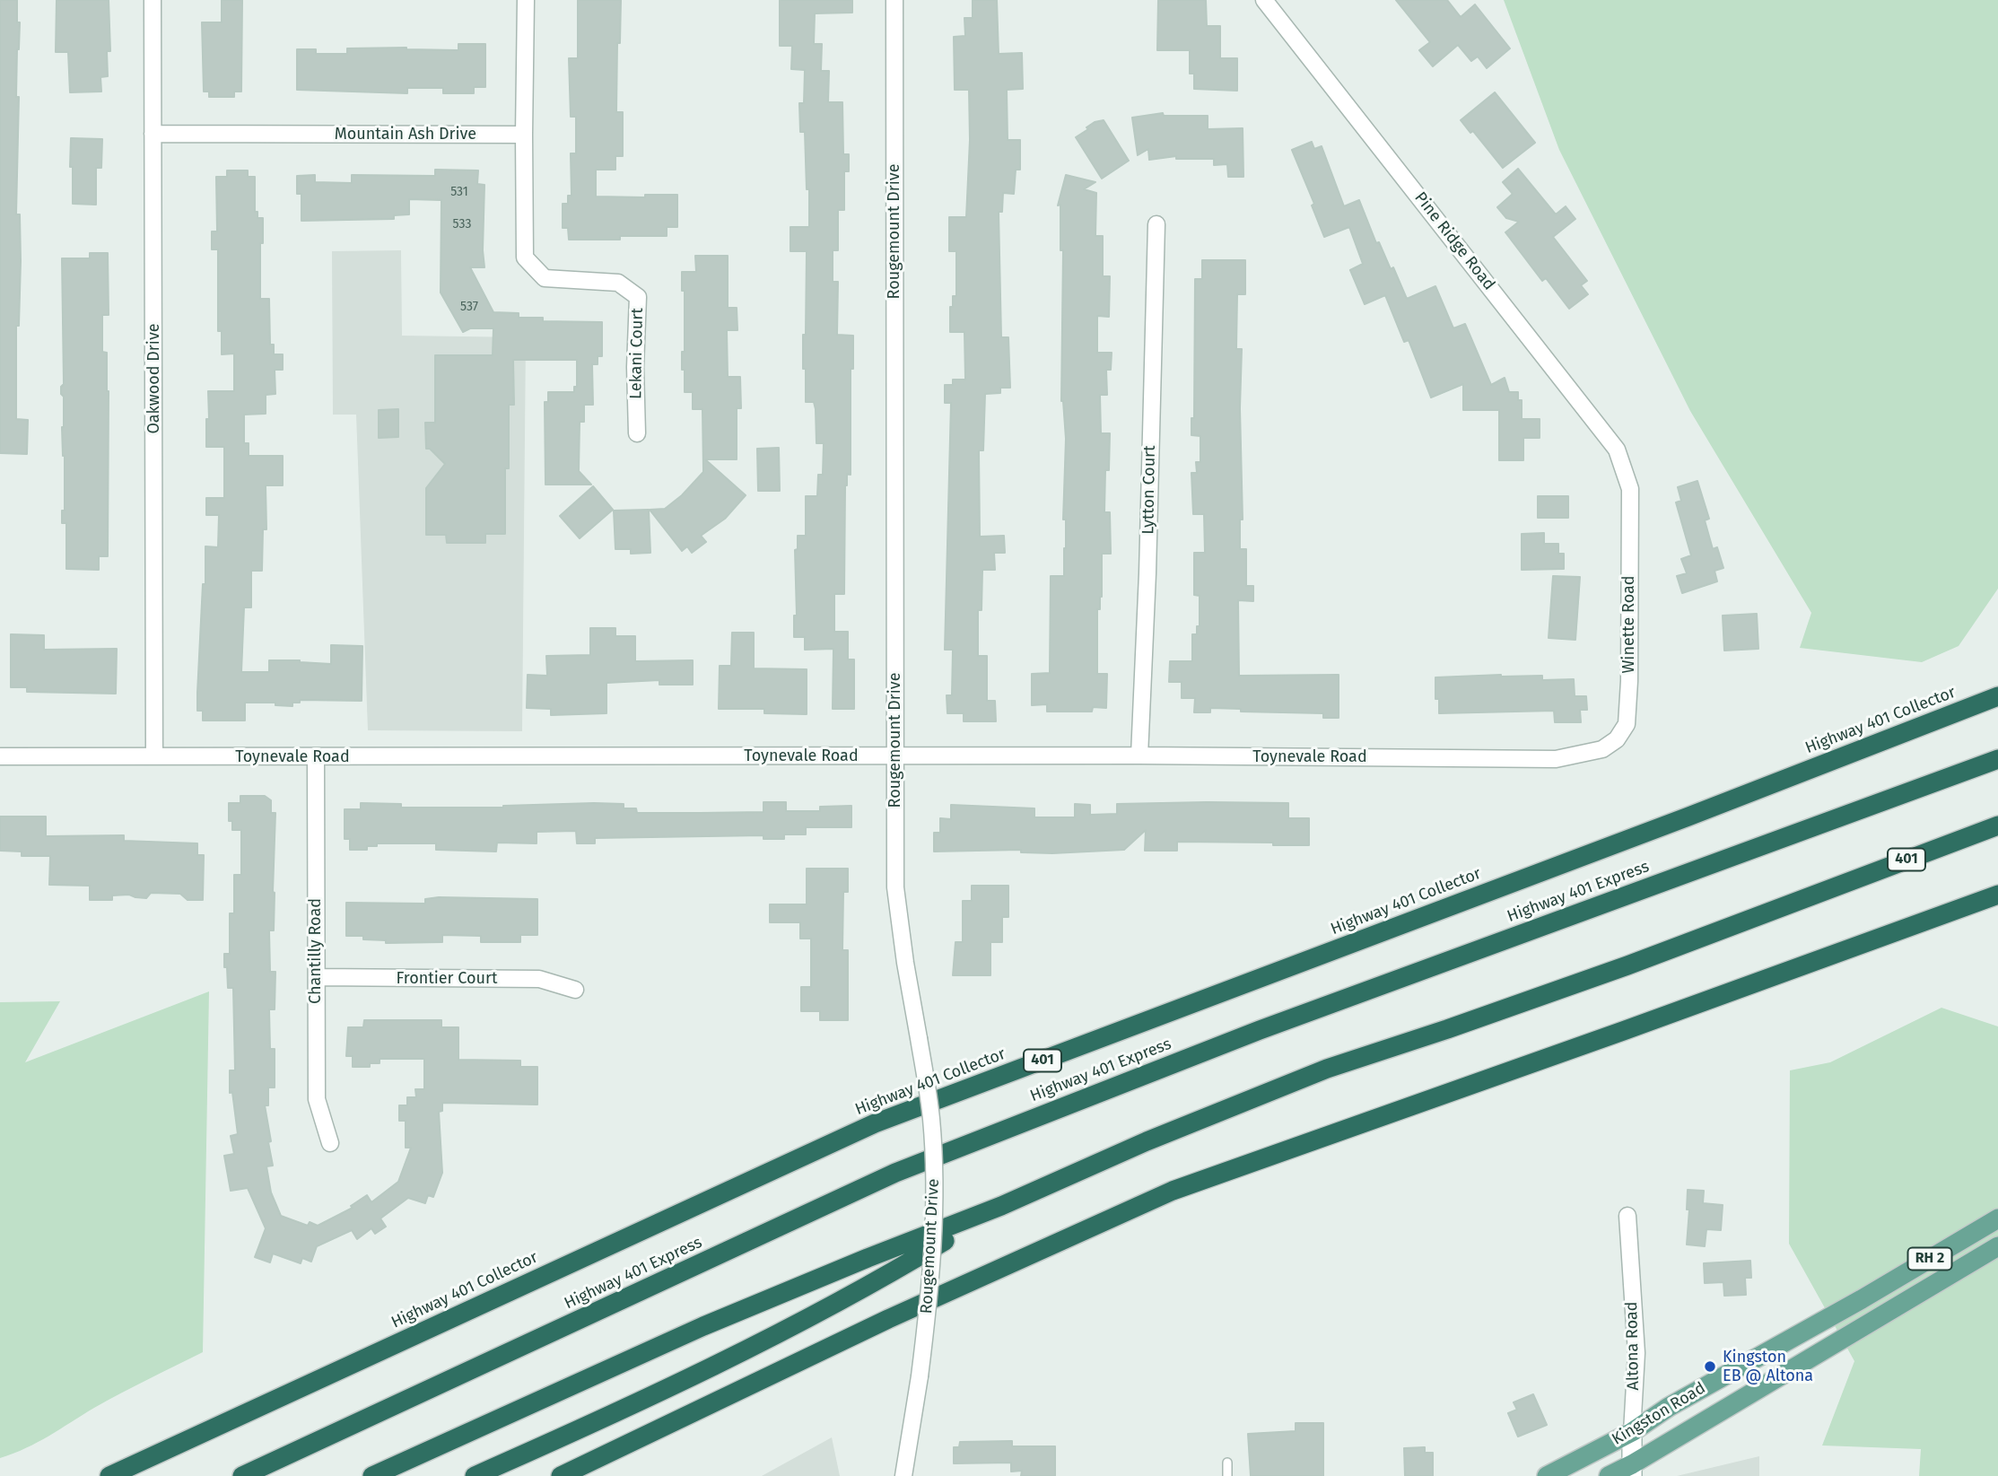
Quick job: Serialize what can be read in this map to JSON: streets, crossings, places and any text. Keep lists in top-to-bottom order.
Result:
{
  "streets": {
    "highway": ["Highway 401 Collector", "401", "Highway 401 Express"],
    "main road": ["RH 2", "Altona Road", "Kingston Road"],
    "street": [
      "Mountain Ash Drive",
      "Rougemount Drive",
      "Pine Ridge Road",
      "Lekani Court",
      "Oakwood Drive",
      "Lytton Court",
      "Winette Road",
      "Toynevale Road",
      "Chantilly Road",
      "Frontier Court"
    ]
  },
  "crossings": [
    ["Mountain Ash Drive", "Lekani Court"],
    ["Mountain Ash Drive", "Oakwood Drive"],
    ["Rougemount Drive", "Toynevale Road"],
    ["Pine Ridge Road", "Winette Road"],
    ["Oakwood Drive", "Toynevale Road"],
    ["Lytton Court", "Toynevale Road"],
    ["Winette Road", "Toynevale Road"],
    ["Toynevale Road", "Chantilly Road"],
    ["Chantilly Road", "Frontier Court"],
    ["Altona Road", "Kingston Road"]
  ],
  "places": ["Kingston EB @ Altona"],
  "house_numbers": ["531", "533", "537"]
}
